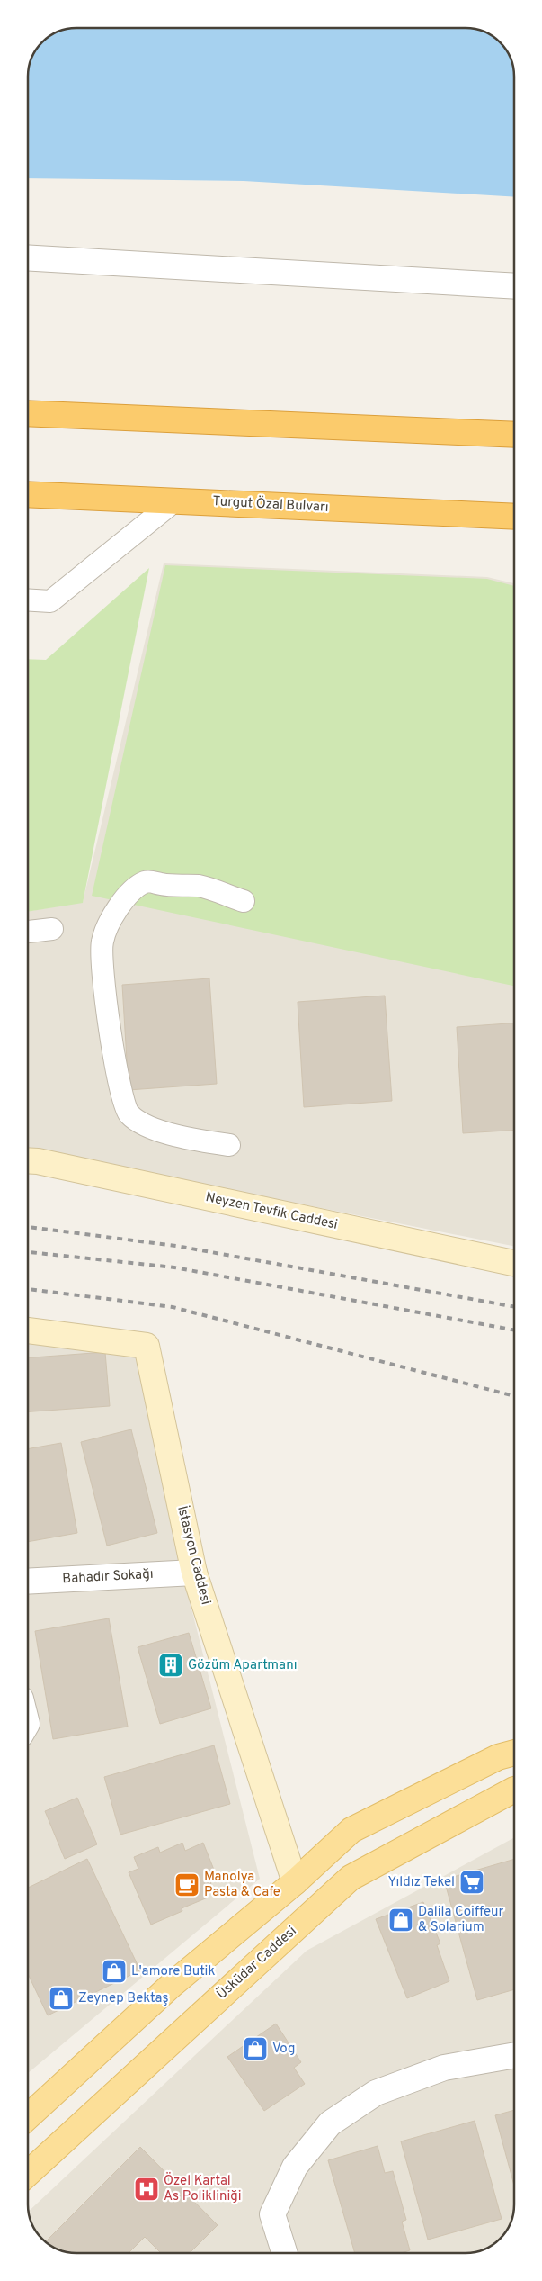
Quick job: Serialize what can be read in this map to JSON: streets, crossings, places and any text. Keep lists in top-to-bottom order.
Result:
{
  "streets": {
    "highway": ["Turgut Özal Bulvarı"],
    "main road": ["Üsküdar Caddesi"],
    "street": ["Neyzen Tevfik Caddesi", "İstasyon Caddesi", "Bahadır Sokağı"]
  },
  "crossings": [
    ["İstasyon Caddesi", "Bahadır Sokağı"]
  ],
  "places": {
    "building": ["Gözüm Apartmanı"],
    "supermarket": ["Yıldız Tekel"],
    "cafe": ["Manolya Pasta & Cafe"],
    "shop": [
      "Dalila Coiffeur & Solarium",
      "L'amore Butik",
      "Zeynep Bektaş",
      "Vog"
    ],
    "hospital": ["Özel Kartal As Polikliniği"]
  }
}
